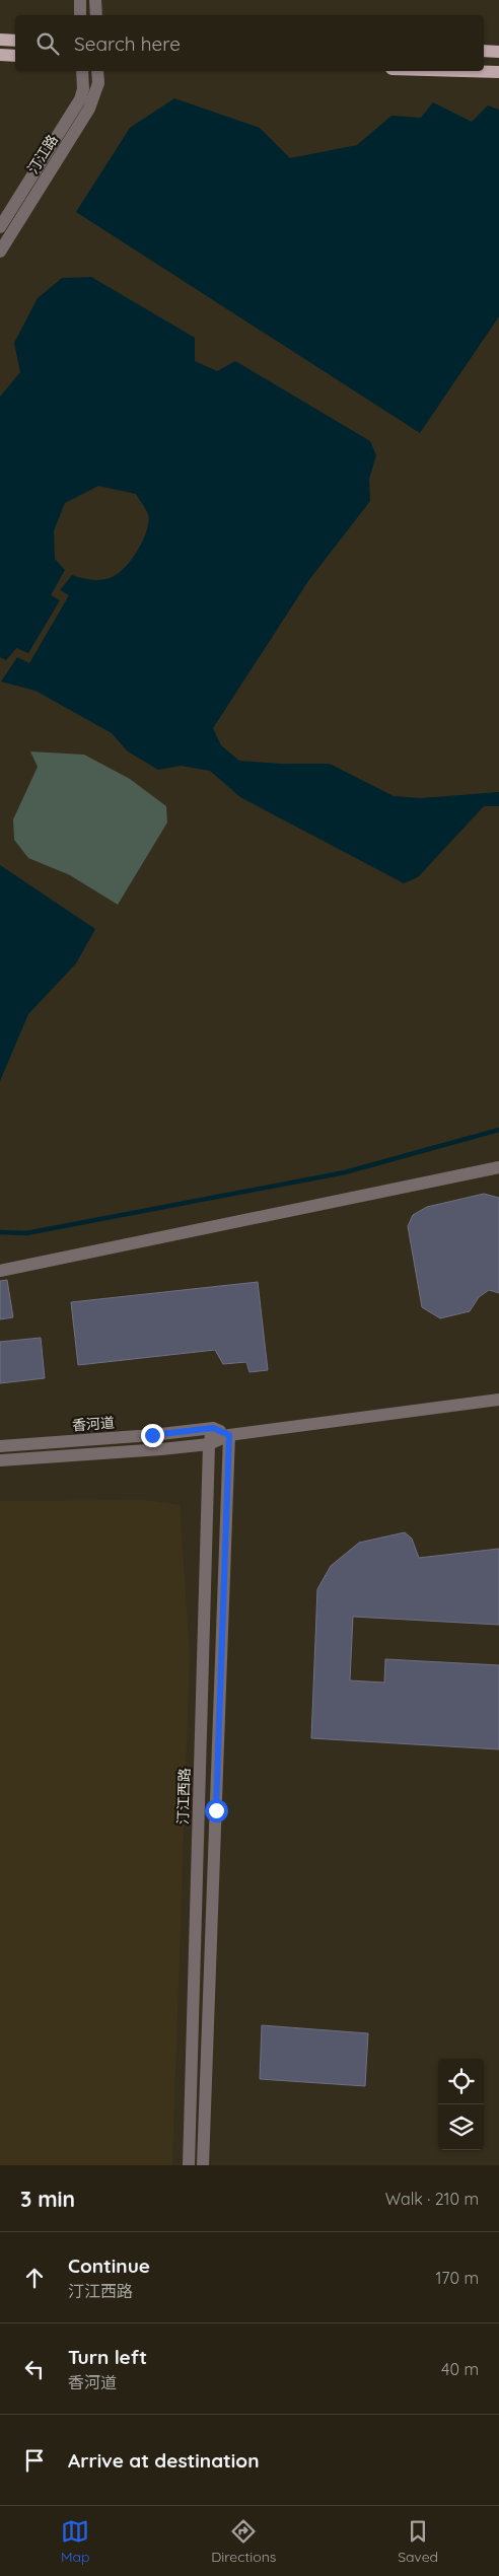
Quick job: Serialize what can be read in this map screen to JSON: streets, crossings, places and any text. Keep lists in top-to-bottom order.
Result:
{
  "streets": {
    "street": ["汀江路", "香河道", "汀江西路"]
  },
  "crossings": [
    ["香河道", "汀江西路"]
  ],
  "page": {
    "search": "Search here",
    "heading": ["3 min", "Walk · 210 m"],
    "list": [
      ["Continue", "汀江西路", "170 m"],
      ["Turn left", "香河道", "40 m"],
      "Arrive at destination"
    ],
    "nav": ["Map", "Directions", "Saved"]
  }
}
